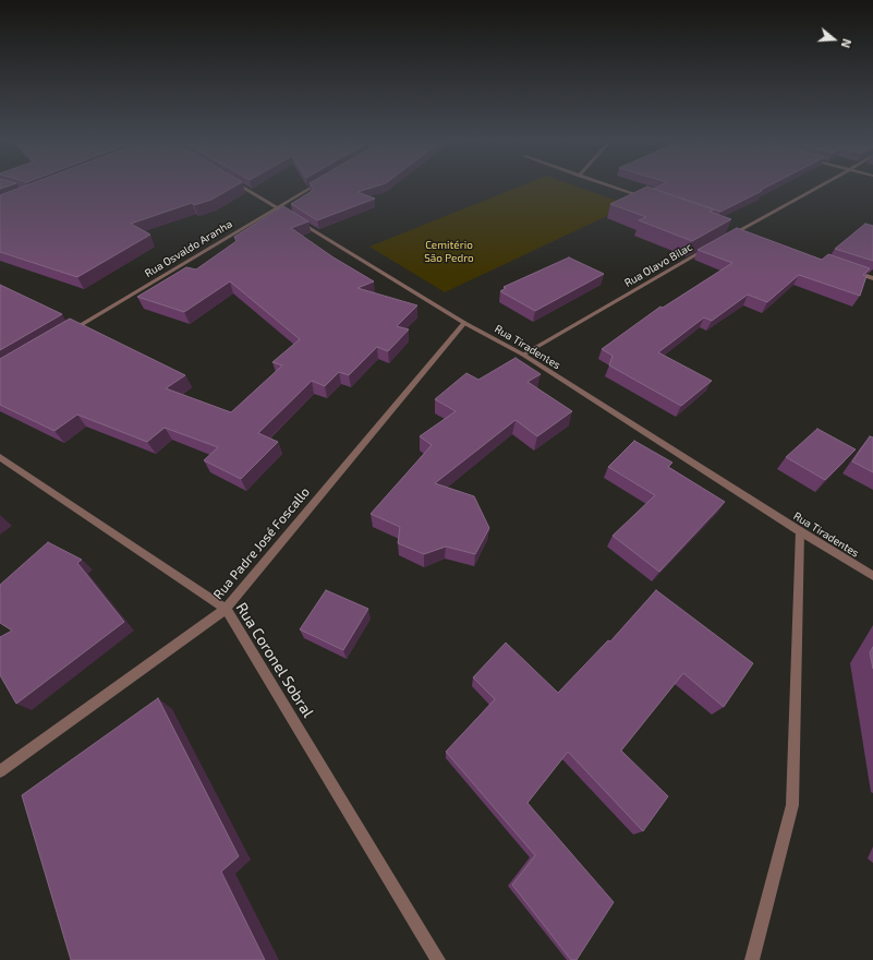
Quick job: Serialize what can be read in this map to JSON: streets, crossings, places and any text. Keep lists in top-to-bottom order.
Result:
{
  "streets": {
    "street": [
      "Rua Osvaldo Aranha",
      "Rua Olavo Bilac",
      "Rua Tiradentes",
      "Rua Padre José Foscallo",
      "Rua Coronel Sobral"
    ]
  },
  "crossings": [
    ["Rua Osvaldo Aranha", "Rua Tiradentes"],
    ["Rua Olavo Bilac", "Rua Tiradentes"],
    ["Rua Tiradentes", "Rua Padre José Foscallo"],
    ["Rua Padre José Foscallo", "Rua Coronel Sobral"]
  ],
  "parks": ["Cemitério São Pedro"],
  "north": "right"
}
